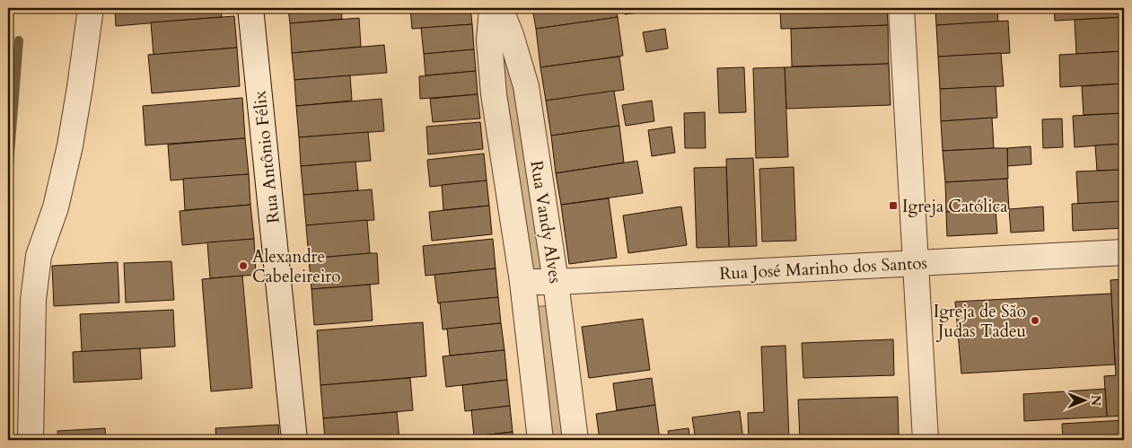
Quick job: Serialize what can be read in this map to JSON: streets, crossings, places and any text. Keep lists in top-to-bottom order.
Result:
{
  "streets": {
    "street": ["Rua Antônio Félix", "Rua Vandy Alves", "Rua José Marinho dos Santos"]
  },
  "crossings": [
    ["Rua Vandy Alves", "Rua José Marinho dos Santos"]
  ],
  "places": {
    "transit": ["Igreja Católica"],
    "other": ["Alexandre Cabeleireiro", "Igreja de São Judas Tadeu"]
  },
  "north": "right"
}
